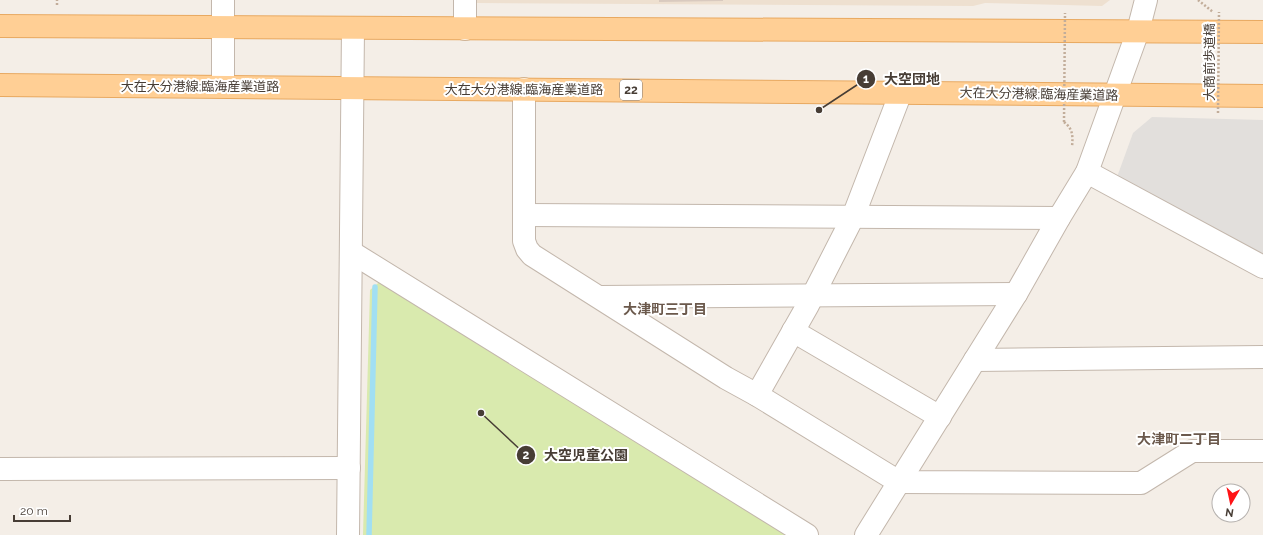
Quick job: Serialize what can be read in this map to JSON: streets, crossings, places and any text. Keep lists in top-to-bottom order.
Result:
{
  "streets": {
    "main road": ["大在大分港線;臨海産業道路", "22"],
    "path": ["大商前歩道橋"]
  },
  "districts": ["大津町三丁目", "大津町二丁目"],
  "places": ["大空団地", "大空児童公園"],
  "scale_bar": "20 m",
  "north": "bottom"
}
